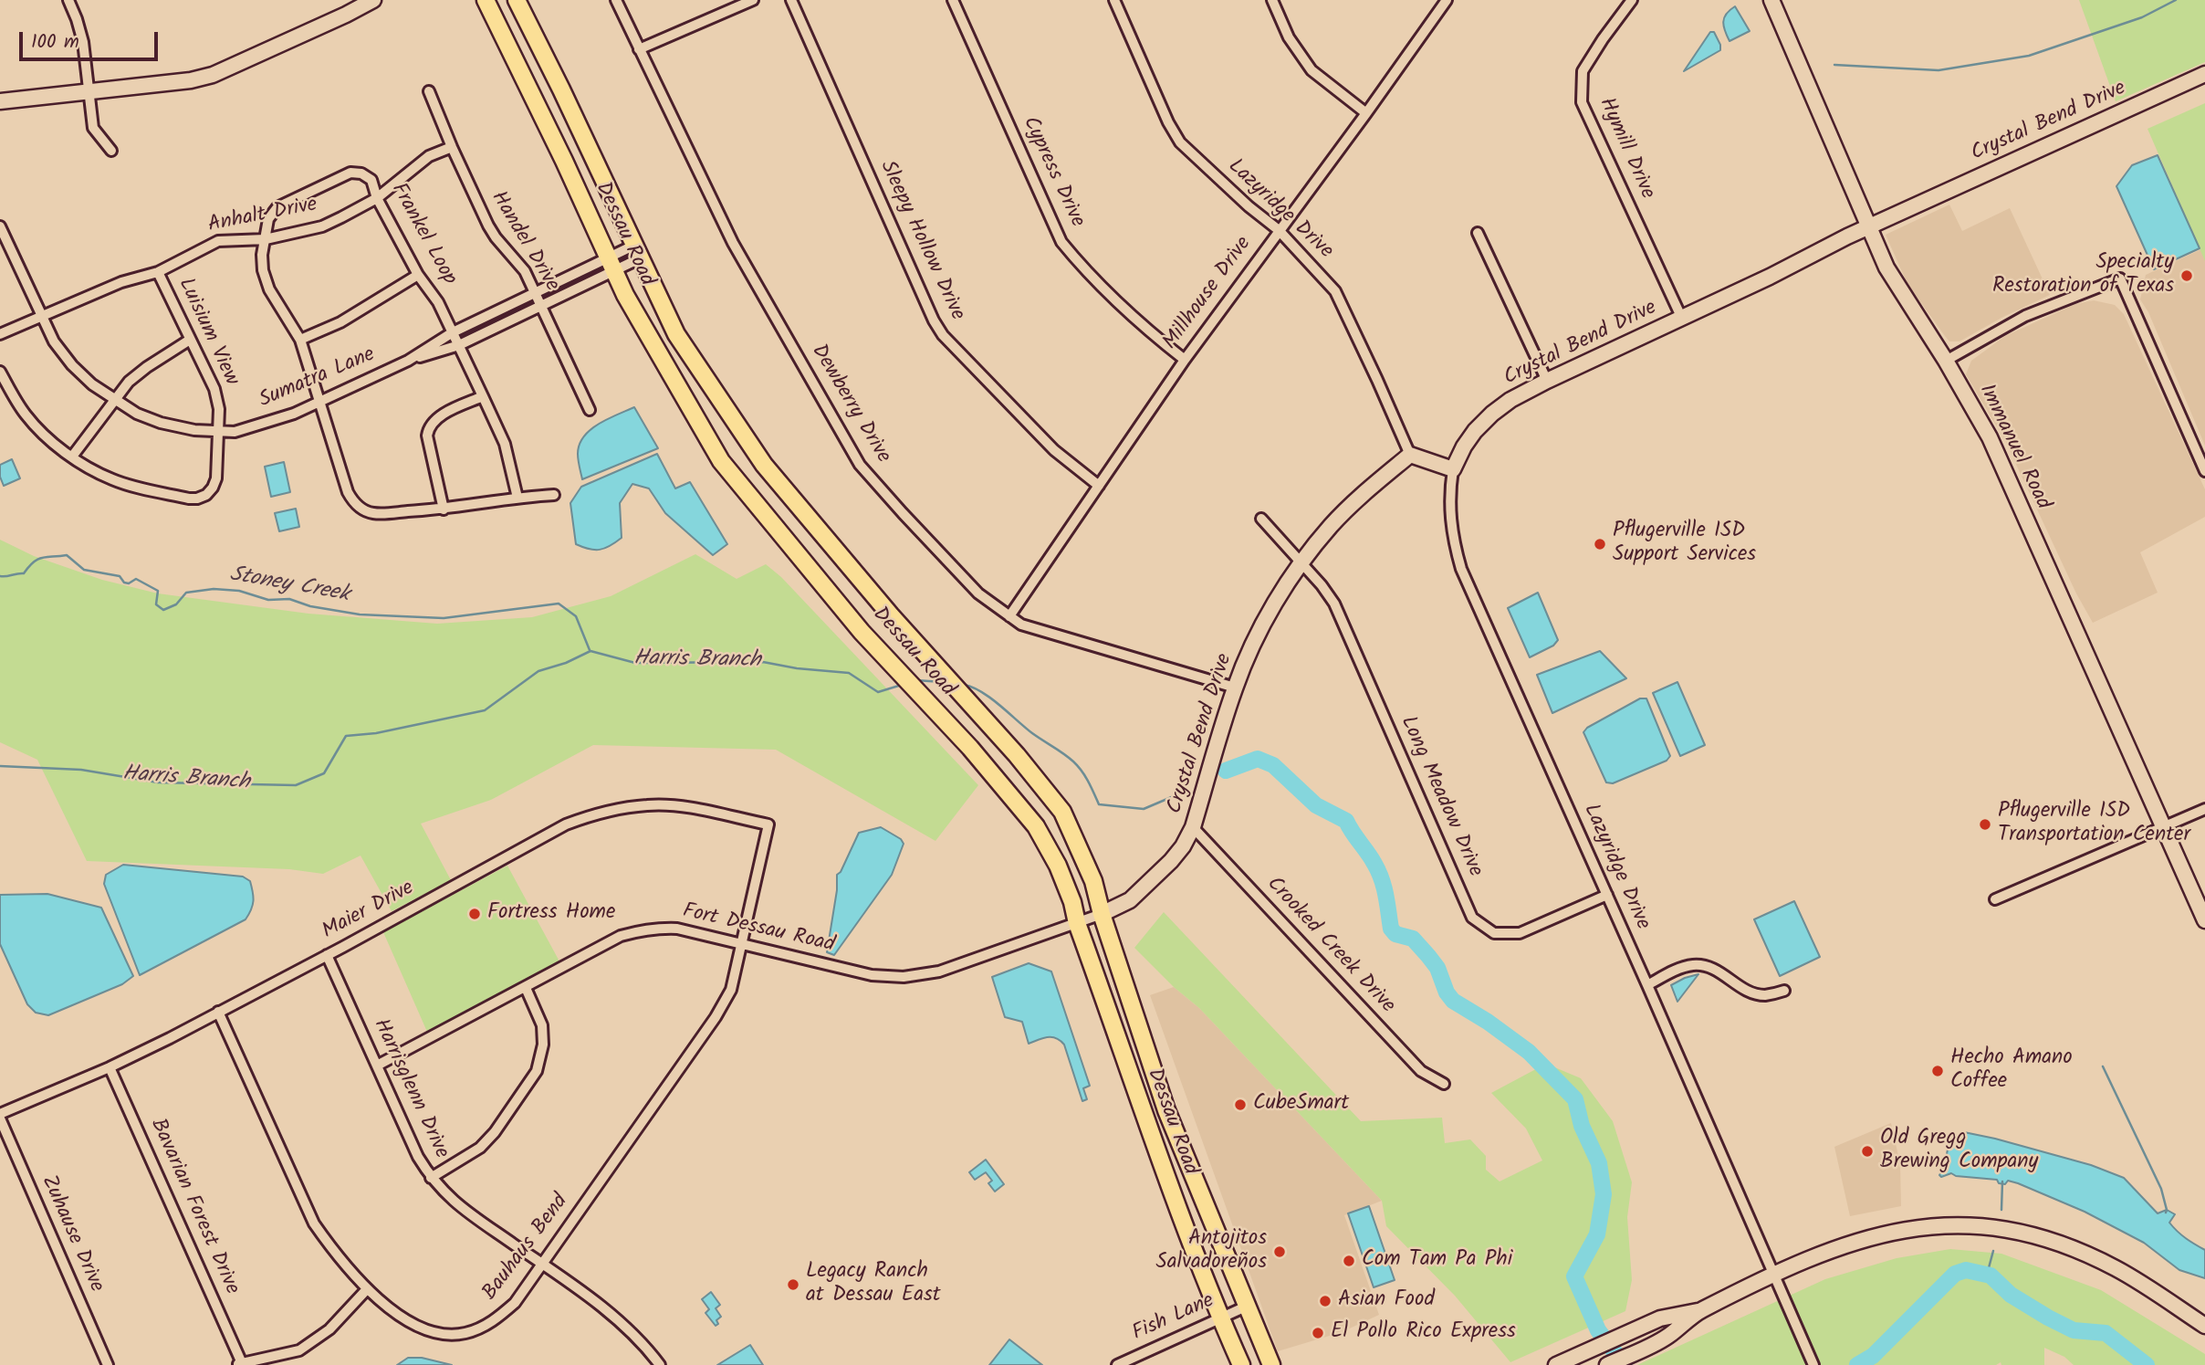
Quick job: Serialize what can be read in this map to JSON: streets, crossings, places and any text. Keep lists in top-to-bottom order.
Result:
{
  "streets": {
    "main road": ["Dessau Road"],
    "street": [
      "Crystal Bend Drive",
      "Hymill Drive",
      "Cypress Drive",
      "Lazyridge Drive",
      "Anhalt Drive",
      "Frankel Loop",
      "Sleepy Hollow Drive",
      "Handel Drive",
      "Millhouse Drive",
      "Luisium View",
      "Sumatra Lane",
      "Dewberry Drive",
      "Immanuel Road",
      "Long Meadow Drive",
      "Maier Drive",
      "Fort Dessau Road",
      "Crooked Creek Drive",
      "Harrisglenn Drive",
      "Bavarian Forest Drive",
      "Zuhause Drive",
      "Bauhaus Bend",
      "Fish Lane"
    ]
  },
  "crossings": [
    ["Crystal Bend Drive", "Hymill Drive"],
    ["Crystal Bend Drive", "Lazyridge Drive"],
    ["Crystal Bend Drive", "Dessau Road"],
    ["Crystal Bend Drive", "Dewberry Drive"],
    ["Crystal Bend Drive", "Immanuel Road"],
    ["Crystal Bend Drive", "Long Meadow Drive"],
    ["Crystal Bend Drive", "Fort Dessau Road"],
    ["Crystal Bend Drive", "Crooked Creek Drive"],
    ["Cypress Drive", "Millhouse Drive"],
    ["Lazyridge Drive", "Millhouse Drive"],
    ["Lazyridge Drive", "Long Meadow Drive"],
    ["Anhalt Drive", "Frankel Loop"],
    ["Anhalt Drive", "Handel Drive"],
    ["Anhalt Drive", "Luisium View"],
    ["Anhalt Drive", "Sumatra Lane"],
    ["Frankel Loop", "Sumatra Lane"],
    ["Dessau Road", "Sumatra Lane"],
    ["Dessau Road", "Fort Dessau Road"],
    ["Dessau Road", "Fish Lane"],
    ["Sleepy Hollow Drive", "Millhouse Drive"],
    ["Handel Drive", "Sumatra Lane"],
    ["Millhouse Drive", "Dewberry Drive"],
    ["Luisium View", "Sumatra Lane"],
    ["Maier Drive", "Harrisglenn Drive"],
    ["Maier Drive", "Bavarian Forest Drive"],
    ["Maier Drive", "Bauhaus Bend"],
    ["Fort Dessau Road", "Harrisglenn Drive"],
    ["Fort Dessau Road", "Bauhaus Bend"],
    ["Harrisglenn Drive", "Bauhaus Bend"]
  ],
  "water": ["Stoney Creek", "Harris Branch"],
  "places": [
    "Specialty Restoration of Texas",
    "Pflugerville ISD Support Services",
    "Pflugerville ISD Transportation Center",
    "Fortress Home",
    "Hecho Amano Coffee",
    "CubeSmart",
    "Old Gregg Brewing Company",
    "Antojitos Salvadoreños",
    "Com Tam Pa Phi",
    "Legacy Ranch at Dessau East",
    "Asian Food",
    "El Pollo Rico Express"
  ],
  "scale_bar": "100 m"
}
